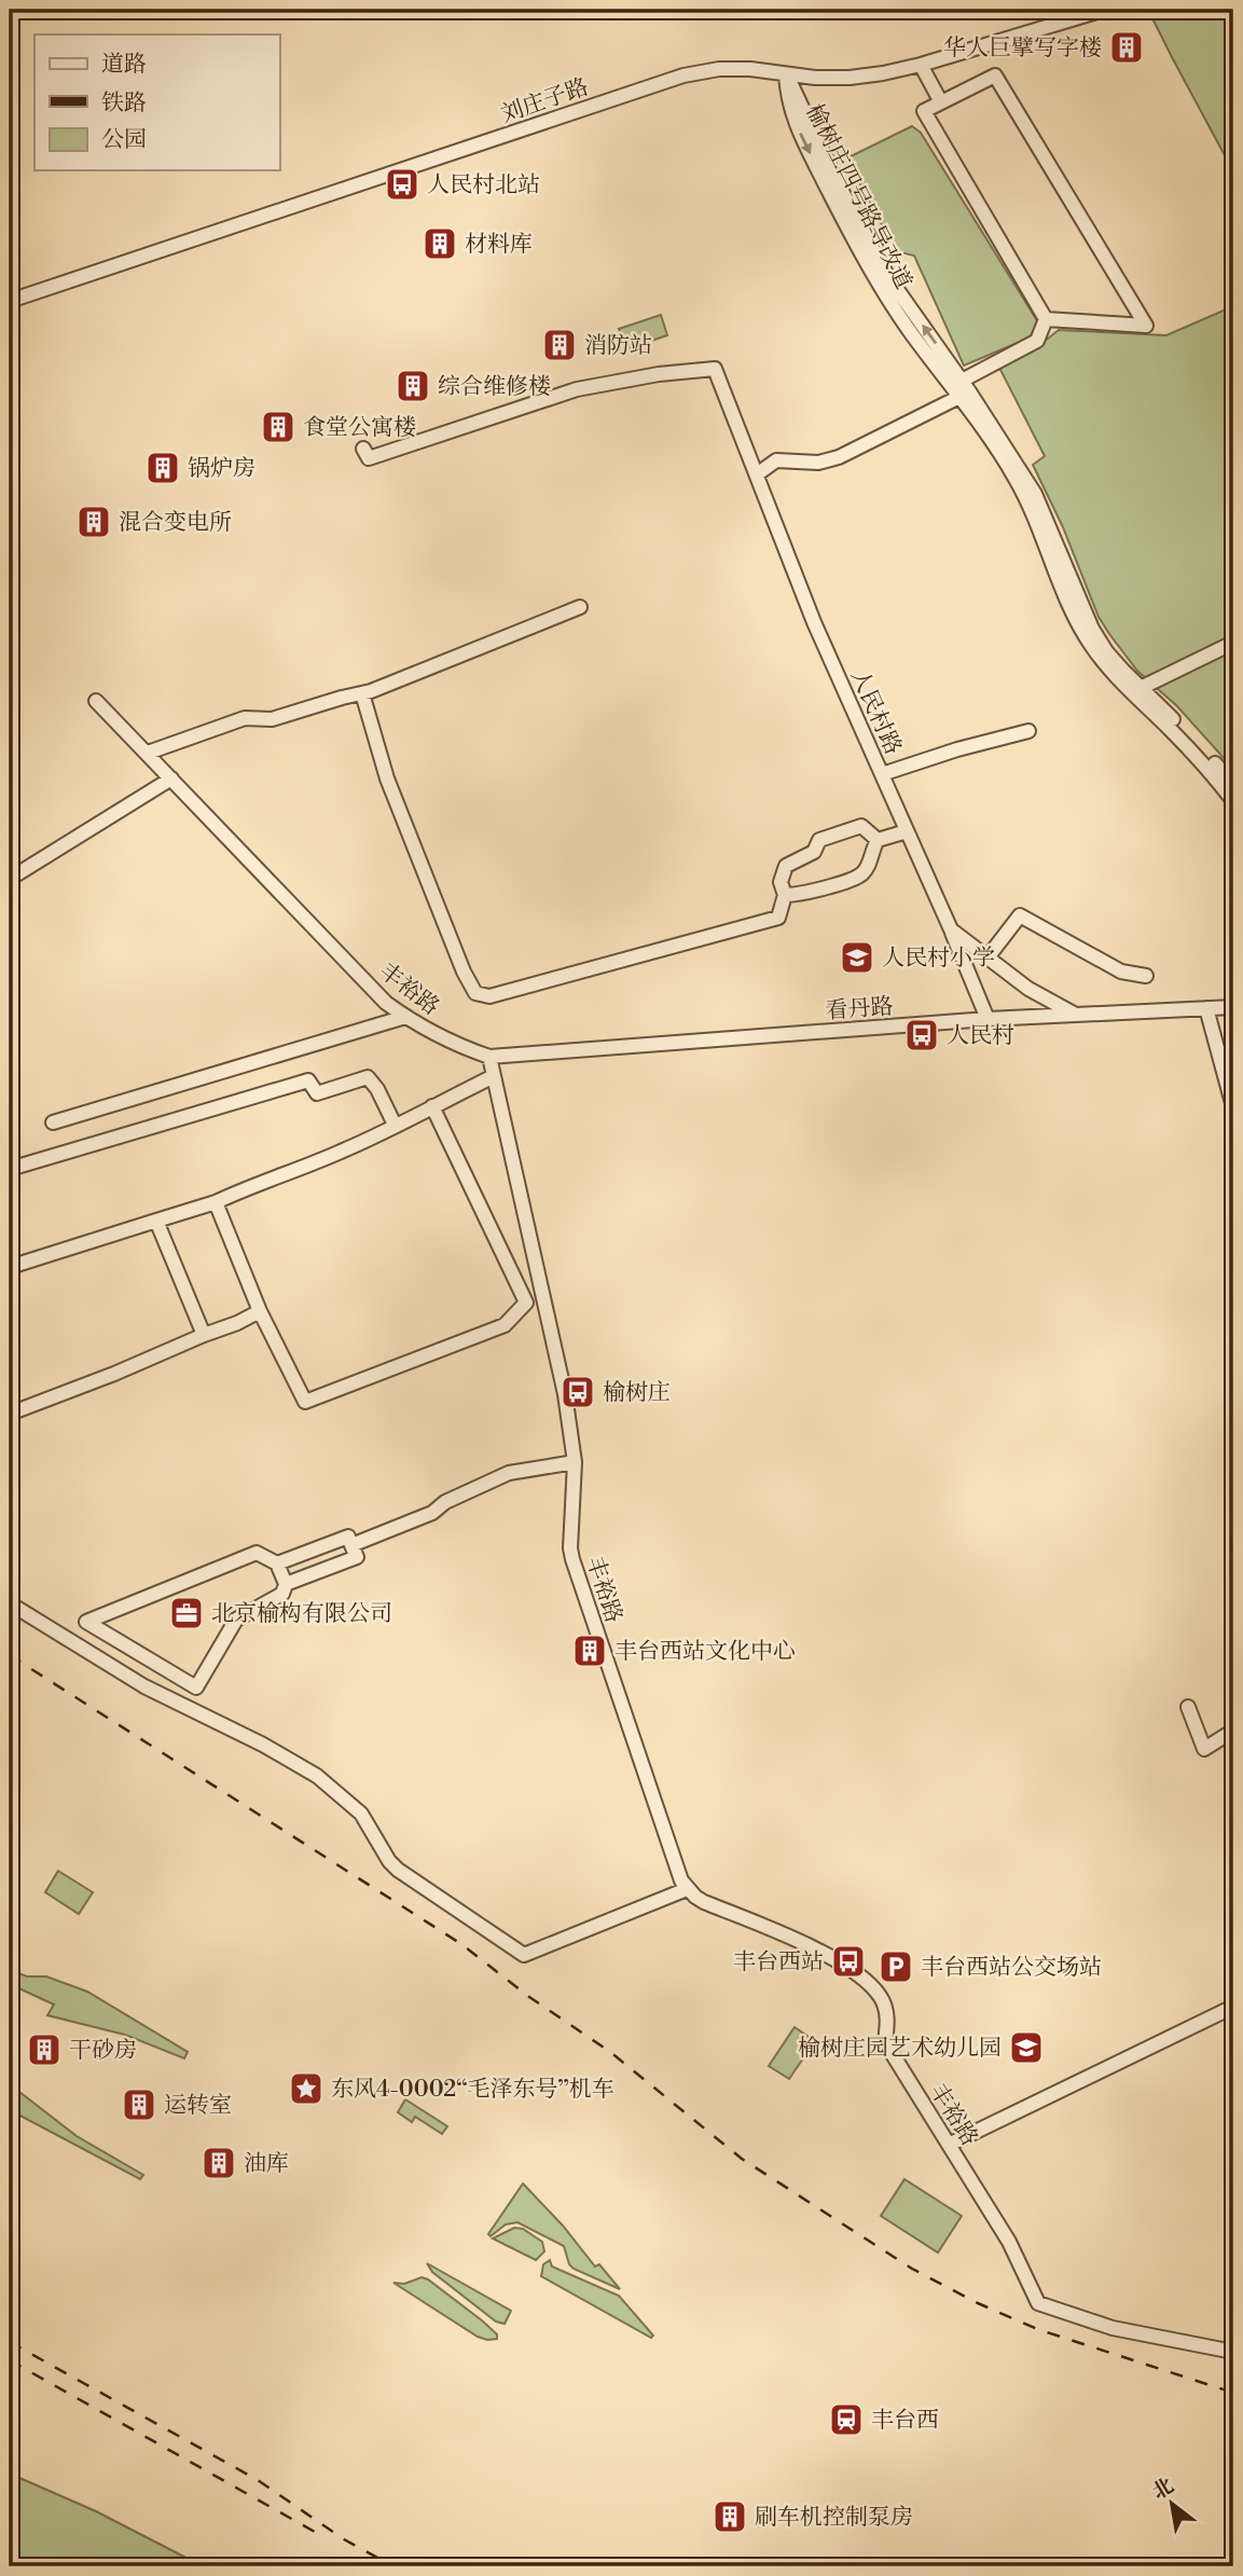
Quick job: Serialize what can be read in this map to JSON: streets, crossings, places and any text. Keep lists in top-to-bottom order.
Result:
{
  "streets": {
    "street": [
      "刘庄子路",
      "榆树庄四号路导改道",
      "人民村路",
      "丰裕路",
      "看丹路"
    ]
  },
  "crossings": [
    ["刘庄子路", "榆树庄四号路导改道"],
    ["人民村路", "看丹路"],
    ["丰裕路", "看丹路"]
  ],
  "places": {
    "building": [
      "华人巨擘写字楼",
      "材料库",
      "消防站",
      "综合维修楼",
      "食堂公寓楼",
      "锅炉房",
      "混合变电所",
      "丰台西站文化中心",
      "干砂房",
      "运转室",
      "油库",
      "刷车机控制泵房"
    ],
    "bus stop": [
      "人民村北站",
      "人民村",
      "榆树庄",
      "丰台西站"
    ],
    "school or university": ["人民村小学", "榆树庄园艺术幼儿园"],
    "office": ["北京榆构有限公司"],
    "parking": ["丰台西站公交场站"],
    "place": ["东风4-0002“毛泽东号”机车"],
    "station": ["丰台西"]
  },
  "legend": ["道路", "铁路", "公园"],
  "north": "top left"
}
